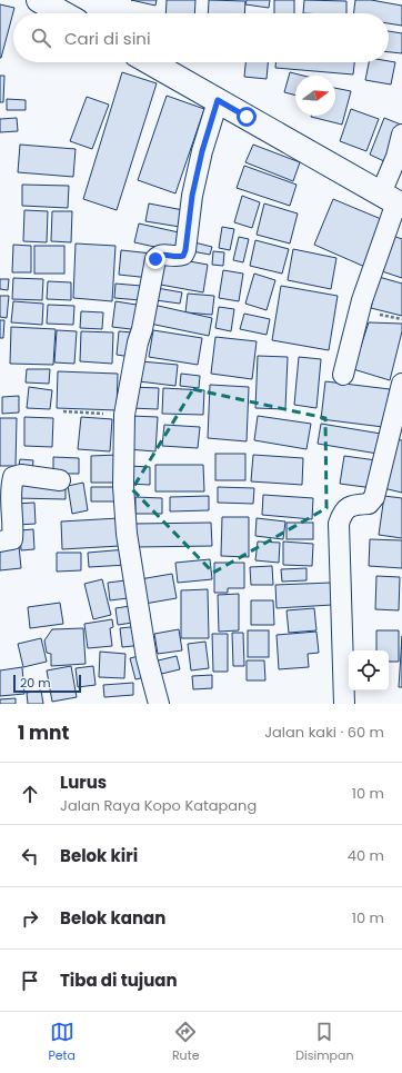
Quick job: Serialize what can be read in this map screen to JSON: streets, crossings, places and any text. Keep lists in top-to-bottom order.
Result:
{
  "scale_bar": "20 m",
  "north": "right",
  "page": {
    "search": "Cari di sini",
    "scale": "20 m",
    "heading": ["1 mnt", "Jalan kaki · 60 m"],
    "list": [
      ["Lurus", "Jalan Raya Kopo Katapang", "10 m"],
      ["Belok kiri", "40 m"],
      ["Belok kanan", "10 m"],
      "Tiba di tujuan"
    ],
    "nav": ["Peta", "Rute", "Disimpan"]
  }
}
